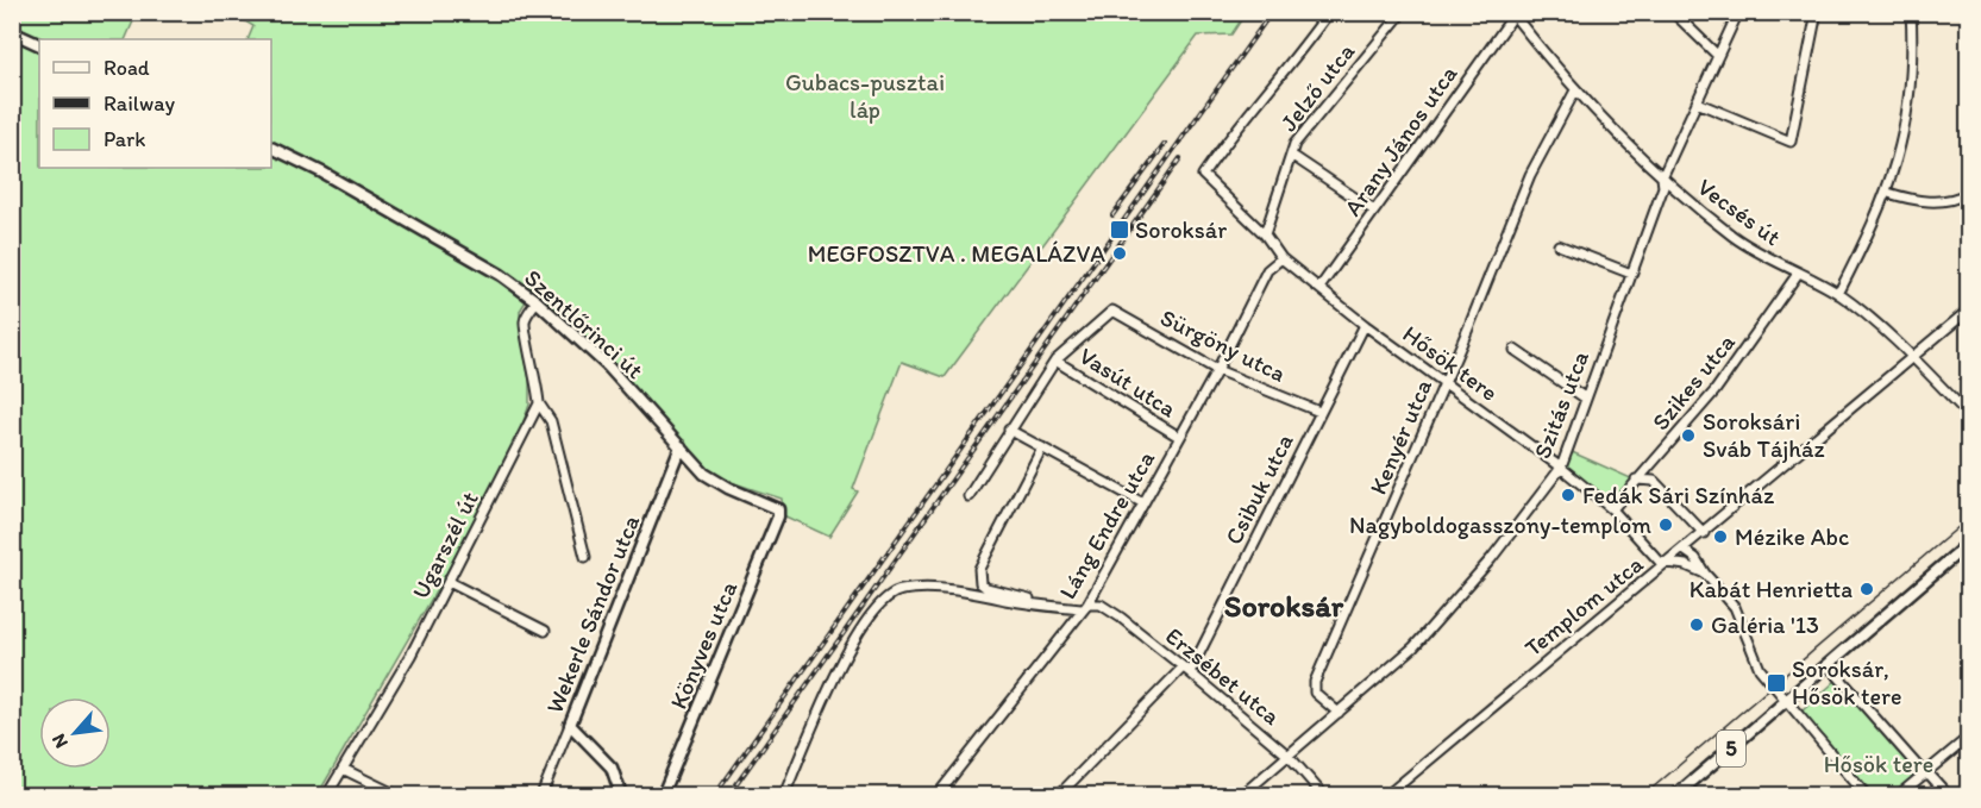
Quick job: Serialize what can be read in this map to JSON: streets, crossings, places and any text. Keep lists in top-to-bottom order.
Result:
{
  "streets": {
    "main road": [
      "Szentlőrinci út",
      "Wekerle Sándor utca",
      "Könyves utca",
      "5"
    ],
    "street": [
      "Jelző utca",
      "Arany János utca",
      "Vecsés út",
      "Sürgöny utca",
      "Hősök tere",
      "Vasút utca",
      "Szikes utca",
      "Szitás utca",
      "Kenyér utca",
      "Csibuk utca",
      "Láng Endre utca",
      "Ugarszél út",
      "Templom utca",
      "Erzsébet utca"
    ]
  },
  "crossings": [
    ["Jelző utca", "Hősök tere"],
    ["Arany János utca", "Vecsés út"],
    ["Arany János utca", "Hősök tere"],
    ["Vecsés út", "Szikes utca"],
    ["Vecsés út", "Szitás utca"],
    ["Vecsés út", "Kenyér utca"],
    ["Vecsés út", "Templom utca"],
    ["Szentlőrinci út", "Wekerle Sándor utca"],
    ["Szentlőrinci út", "Könyves utca"],
    ["Sürgöny utca", "Vasút utca"],
    ["Sürgöny utca", "Csibuk utca"],
    ["Sürgöny utca", "Láng Endre utca"],
    ["Hősök tere", "Szikes utca"],
    ["Hősök tere", "Szitás utca"],
    ["Hősök tere", "Kenyér utca"],
    ["Hősök tere", "Csibuk utca"],
    ["Hősök tere", "Láng Endre utca"],
    ["Hősök tere", "Templom utca"],
    ["Vasút utca", "Láng Endre utca"],
    ["Szitás utca", "Kenyér utca"],
    ["Szitás utca", "Erzsébet utca"],
    ["Csibuk utca", "Erzsébet utca"],
    ["Láng Endre utca", "Erzsébet utca"]
  ],
  "districts": ["Soroksár"],
  "parks": ["Gubacs-pusztai láp", "Hősök tere"],
  "places": {
    "transit": ["Soroksár", "Soroksár, Hősök tere"],
    "other": [
      "MEGFOSZTVA . MEGALÁZVA",
      "Soroksári Sváb Tájház",
      "Fedák Sári Színház",
      "Nagyboldogasszony-templom",
      "Mézike Abc",
      "Kabát Henrietta",
      "Galéria '13"
    ]
  },
  "legend": ["Road", "Railway", "Park"],
  "north": "bottom left"
}
